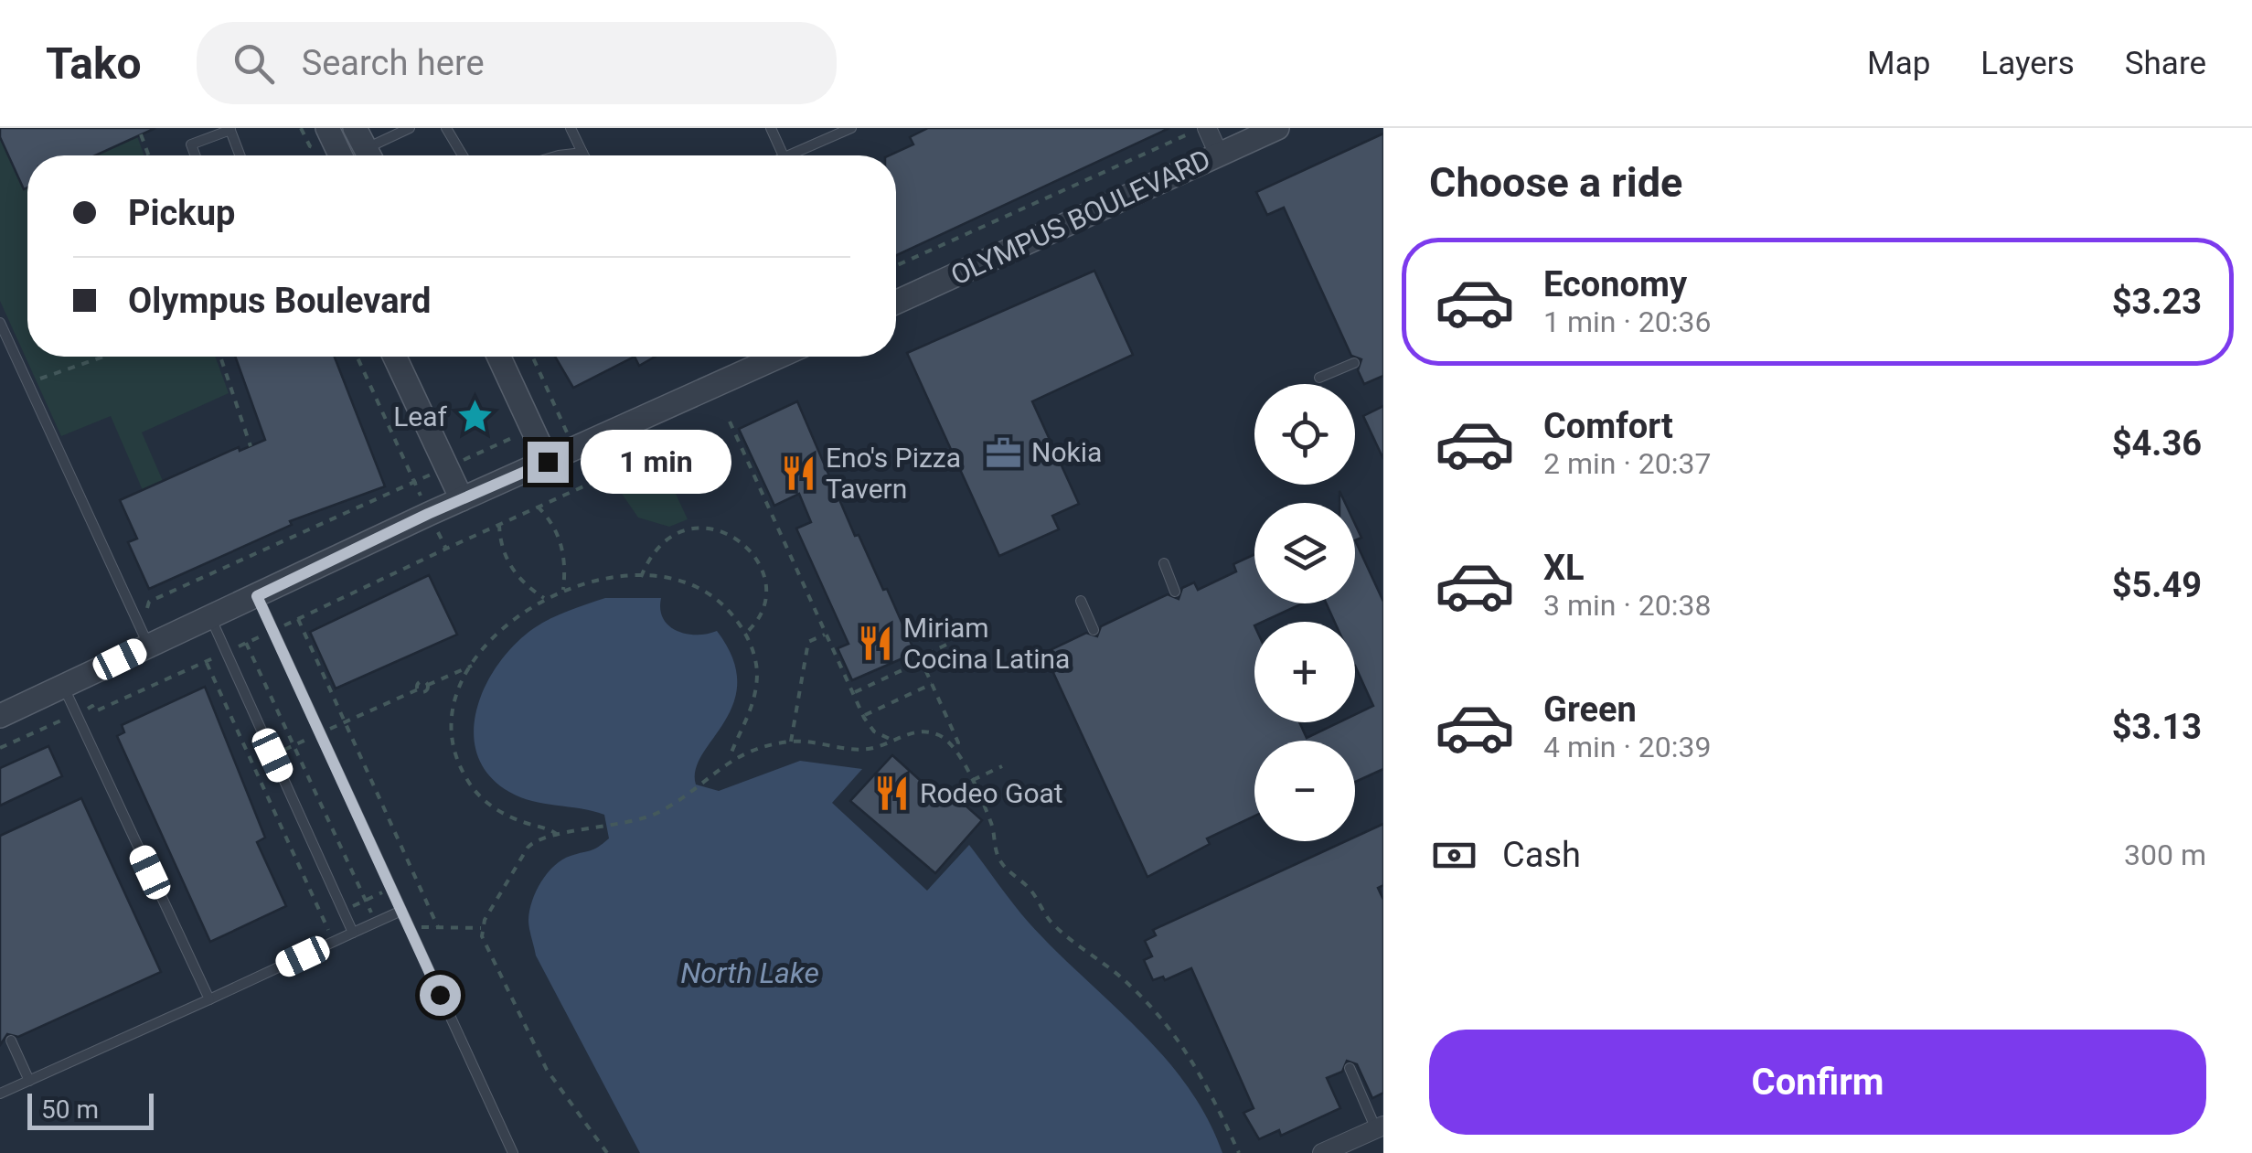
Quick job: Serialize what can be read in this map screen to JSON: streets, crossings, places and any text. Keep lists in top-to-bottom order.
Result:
{
  "streets": {
    "street": ["OLYMPUS BOULEVARD"]
  },
  "water": ["North Lake"],
  "places": {
    "place": ["Leaf"],
    "office": ["Nokia"],
    "restaurant": ["Eno's Pizza Tavern", "Miriam Cocina Latina", "Rodeo Goat"]
  },
  "scale_bar": "50 m",
  "page": {
    "header": "Tako",
    "search": "Search here",
    "nav": ["Map", "Layers", "Share"],
    "heading": "Choose a ride",
    "banner": ["Pickup", "Olympus Boulevard"],
    "list": [
      {
        "name": "Economy",
        "note": "1 min · 20:36",
        "value": "$3.23"
      },
      {
        "name": "Comfort",
        "note": "2 min · 20:37",
        "value": "$4.36"
      },
      {
        "name": "XL",
        "note": "3 min · 20:38",
        "value": "$5.49"
      },
      {
        "name": "Green",
        "note": "4 min · 20:39",
        "value": "$3.13"
      }
    ],
    "map_buttons": ["+", "−"],
    "bubble": "1 min",
    "pay": ["Cash", "300 m"],
    "buttons": "Confirm",
    "scale": "50 m"
  }
}
